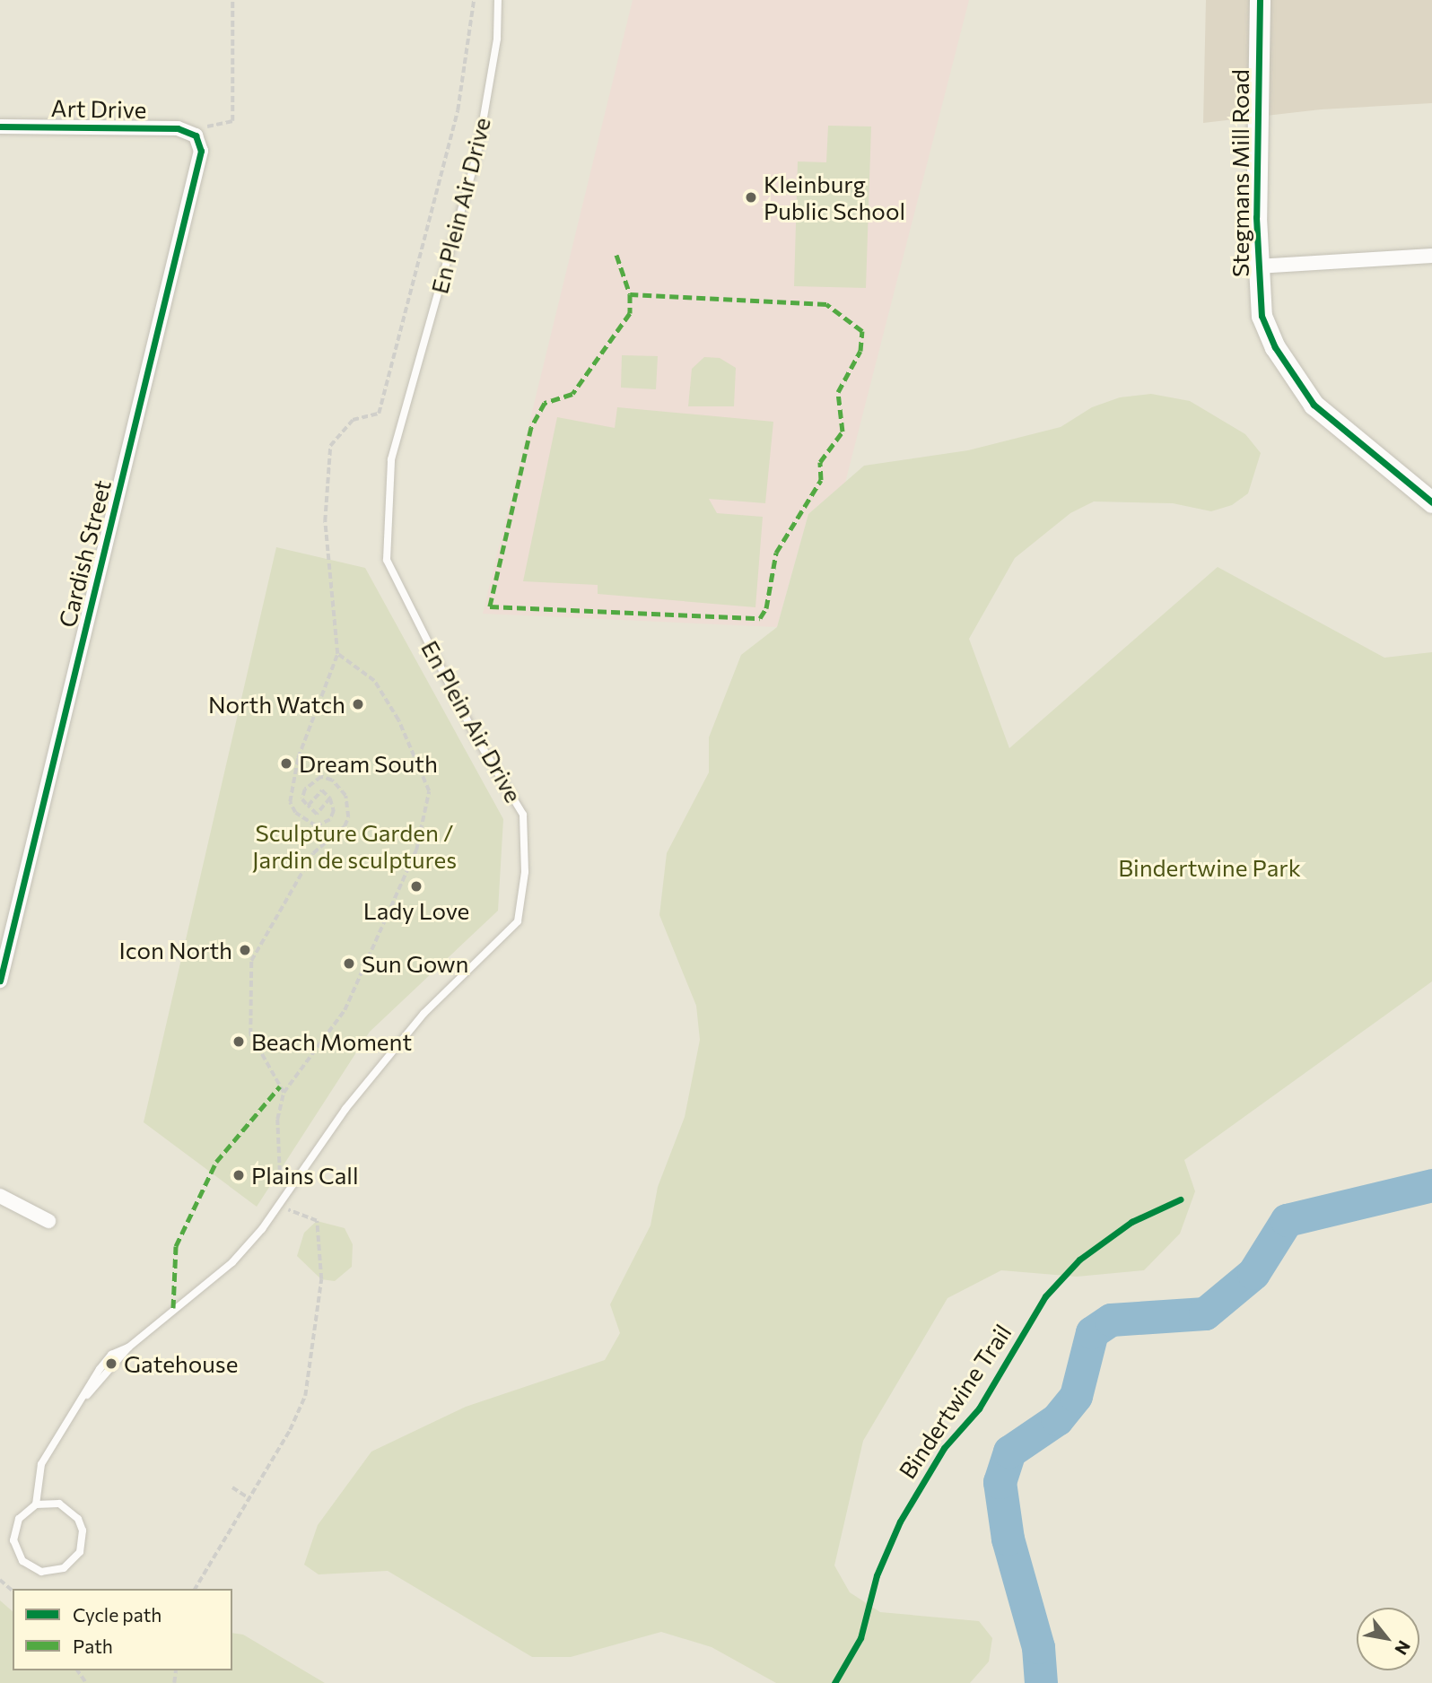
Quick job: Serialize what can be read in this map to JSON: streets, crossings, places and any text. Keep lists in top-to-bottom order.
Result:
{
  "streets": {
    "street": ["Art Drive", "Stegmans Mill Road", "Cardish Street"],
    "lane": ["En Plein Air Drive"],
    "cycle path": ["Bindertwine Trail"]
  },
  "crossings": [
    ["Art Drive", "Cardish Street"]
  ],
  "parks": ["Sculpture Garden / Jardin de sculptures", "Bindertwine Park"],
  "places": [
    "Kleinburg Public School",
    "North Watch",
    "Dream South",
    "Lady Love",
    "Icon North",
    "Sun Gown",
    "Beach Moment",
    "Plains Call",
    "Gatehouse"
  ],
  "legend": ["Cycle path", "Path"],
  "north": "bottom right"
}
